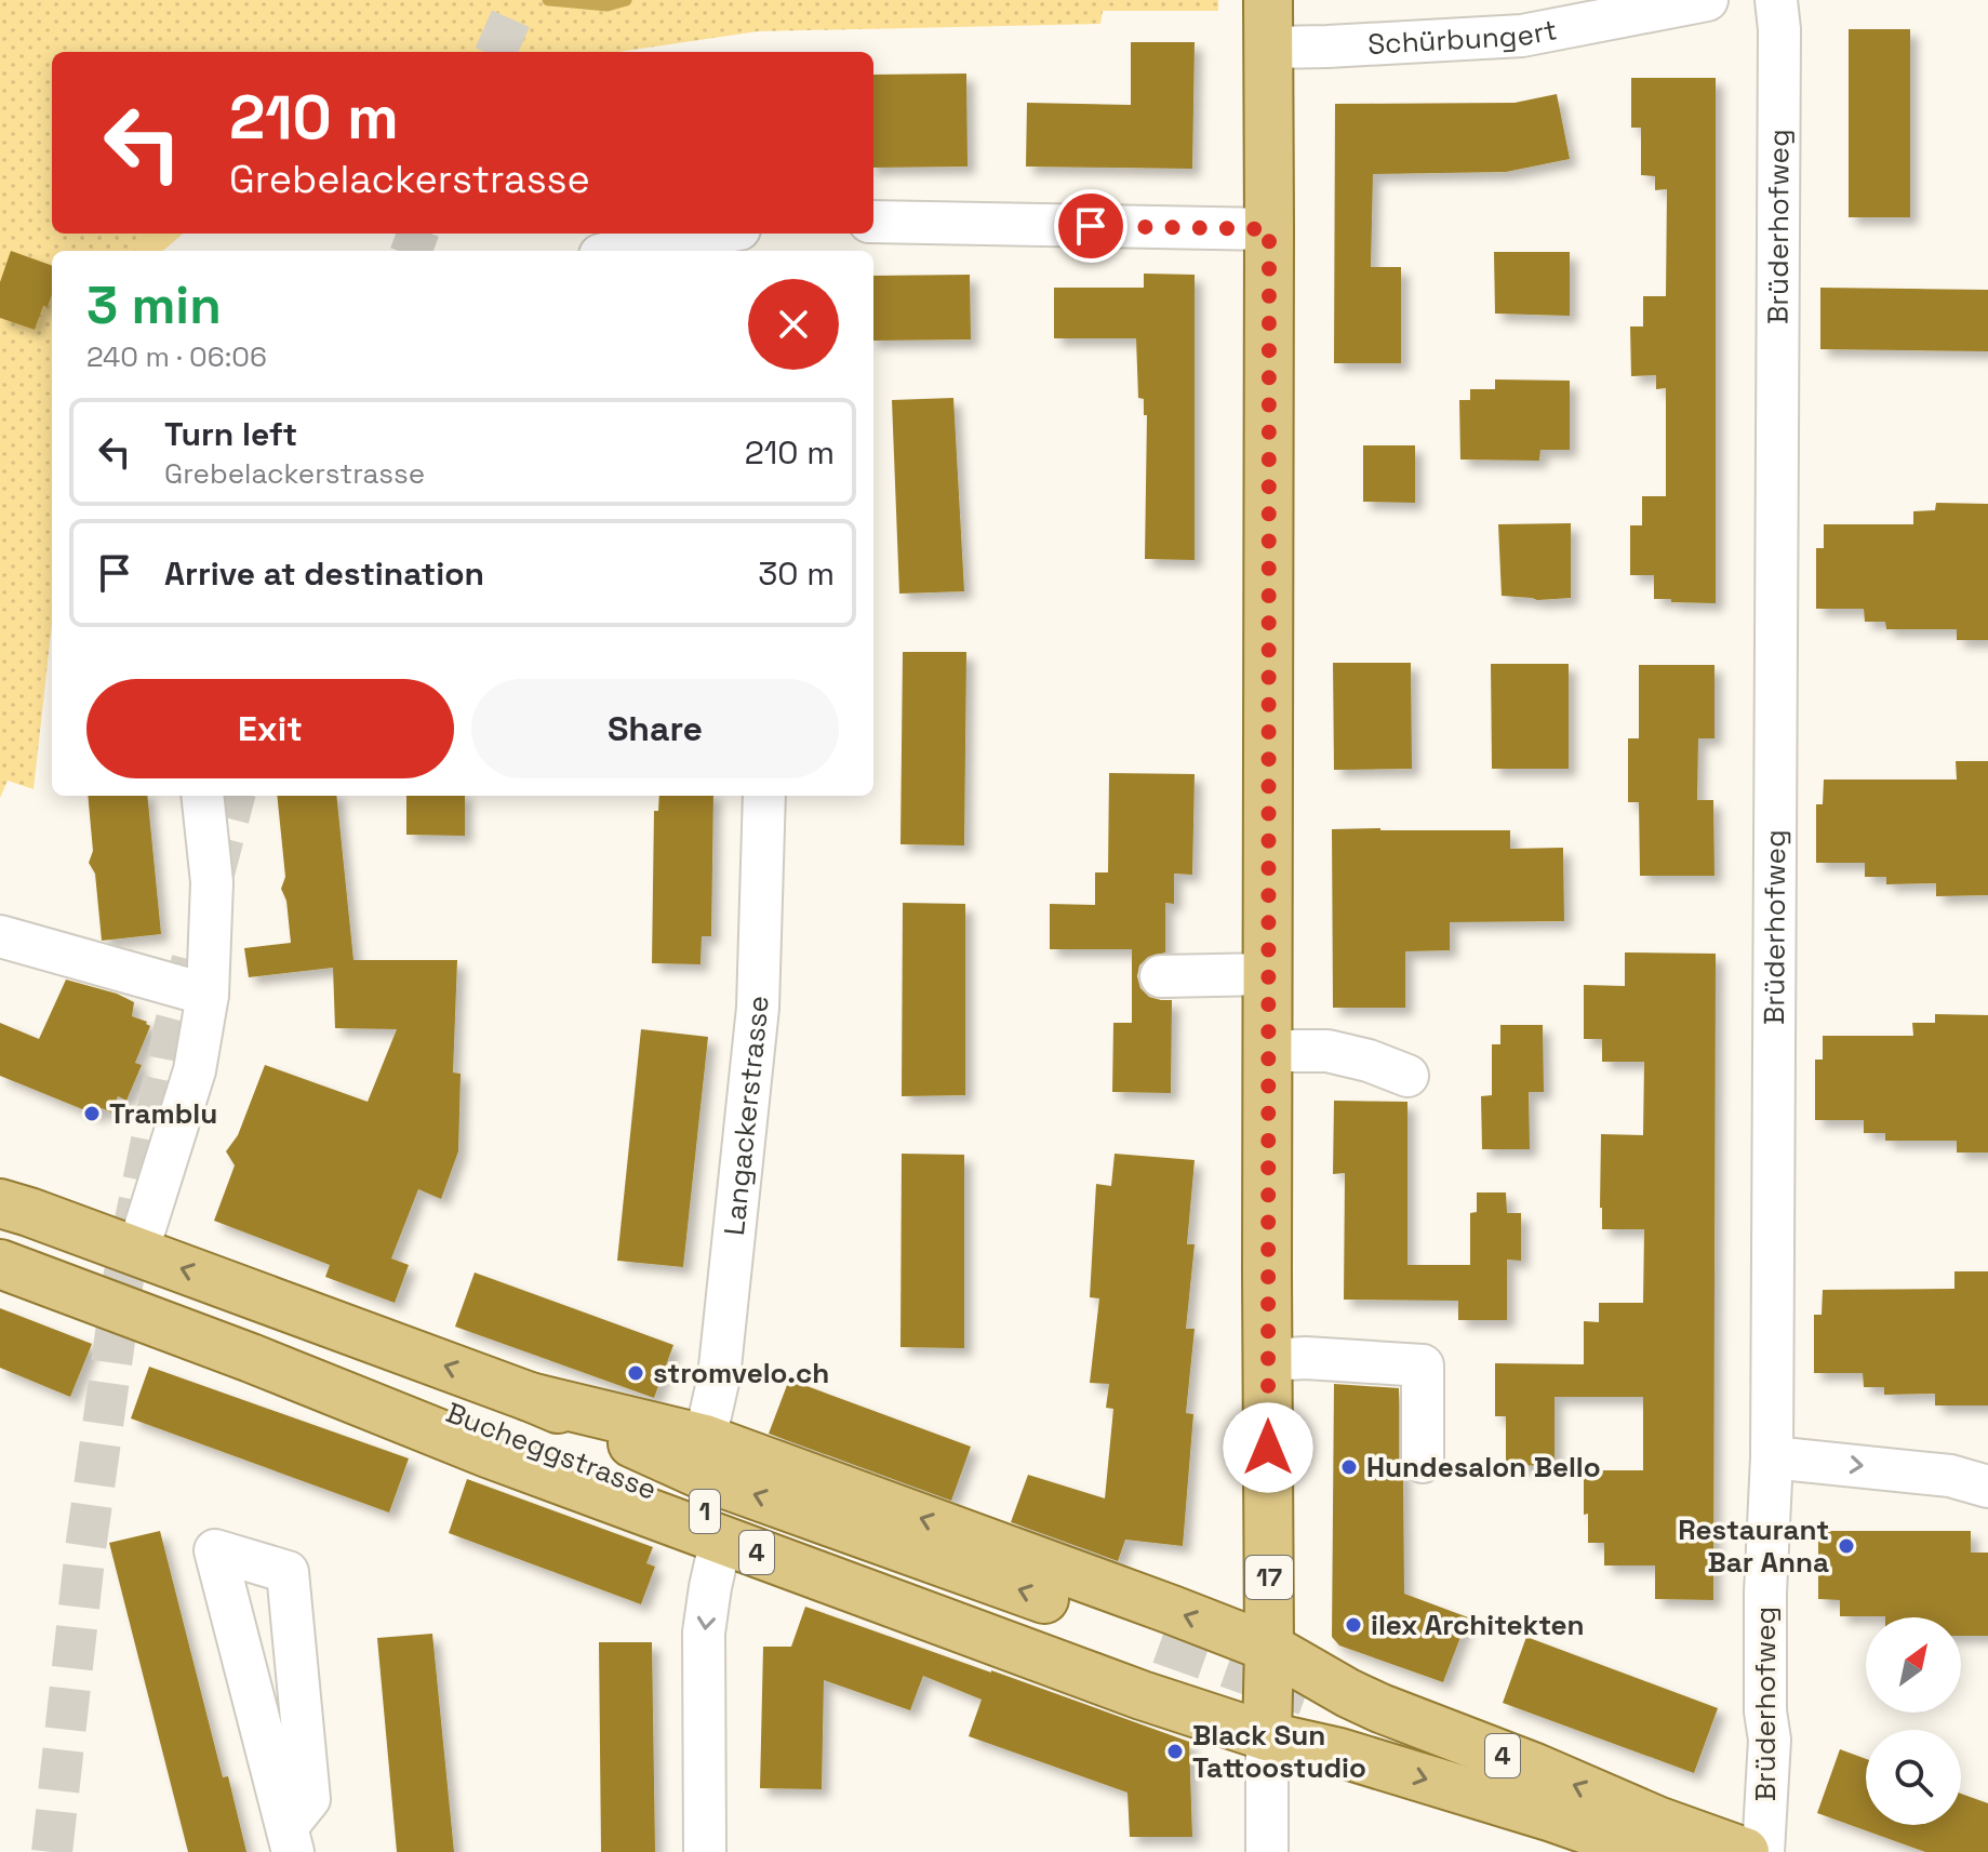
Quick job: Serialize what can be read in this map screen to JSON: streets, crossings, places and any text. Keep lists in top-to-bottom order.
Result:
{
  "streets": {
    "main road": [
      "Bucheggstrasse",
      "1",
      "4",
      "17"
    ],
    "street": ["Schürbungert", "Brüderhofweg", "Langackerstrasse"]
  },
  "crossings": [
    ["Schürbungert", "17"],
    ["Langackerstrasse", "4"],
    ["Bucheggstrasse", "4"],
    ["4", "17"]
  ],
  "places": [
    "Tramblu",
    "stromvelo.ch",
    "Hundesalon Bello",
    "Restaurant Bar Anna",
    "ilex Architekten",
    "Black Sun Tattoostudio"
  ],
  "north": "top right",
  "page": {
    "turn": ["210 m", "Grebelackerstrasse"],
    "heading": ["3 min", "240 m · 06:06"],
    "list": [
      {
        "name": "Turn left",
        "note": "Grebelackerstrasse",
        "value": "210 m"
      },
      {
        "name": "Arrive at destination",
        "value": "30 m"
      }
    ],
    "buttons": ["Exit", "Share"]
  }
}
